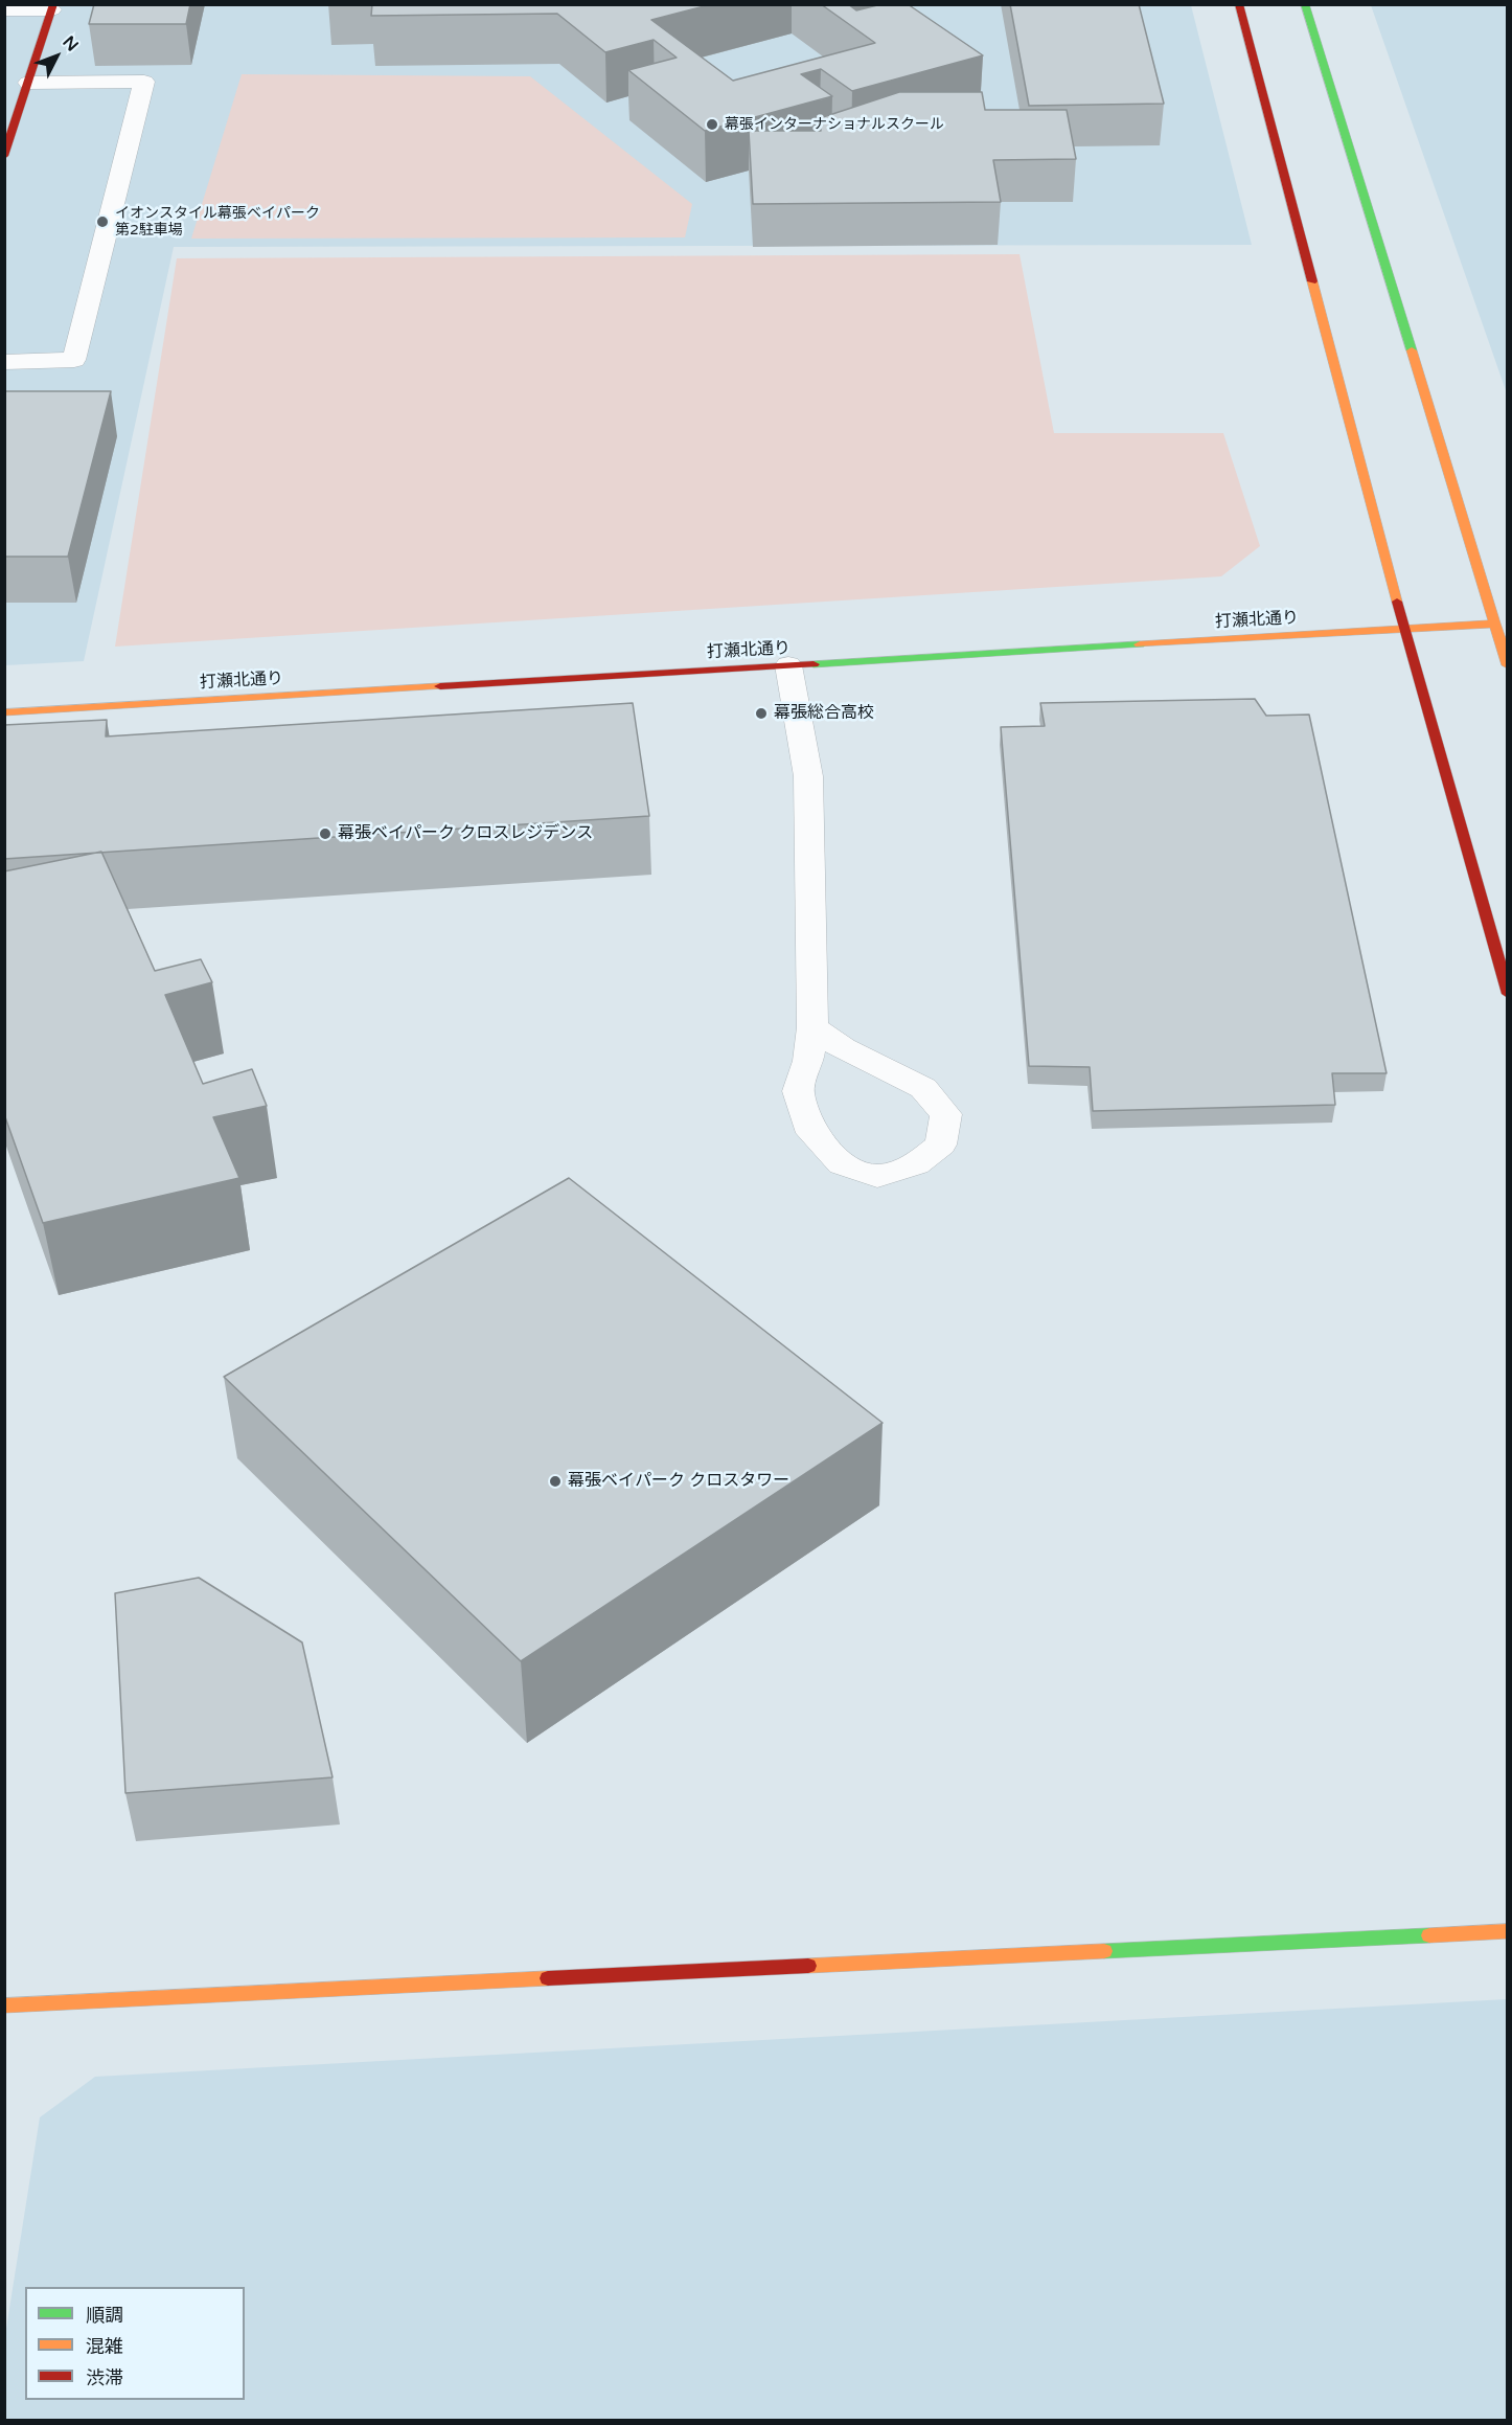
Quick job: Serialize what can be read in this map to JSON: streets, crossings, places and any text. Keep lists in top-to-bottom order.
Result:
{
  "streets": {
    "street": ["打瀬北通り"]
  },
  "places": [
    "幕張インターナショナルスクール",
    "イオンスタイル幕張ベイパーク 第2駐車場",
    "幕張総合高校",
    "幕張ベイパーク クロスレジデンス",
    "幕張ベイパーク クロスタワー"
  ],
  "legend": ["順調", "混雑", "渋滞"],
  "north": "top right"
}
